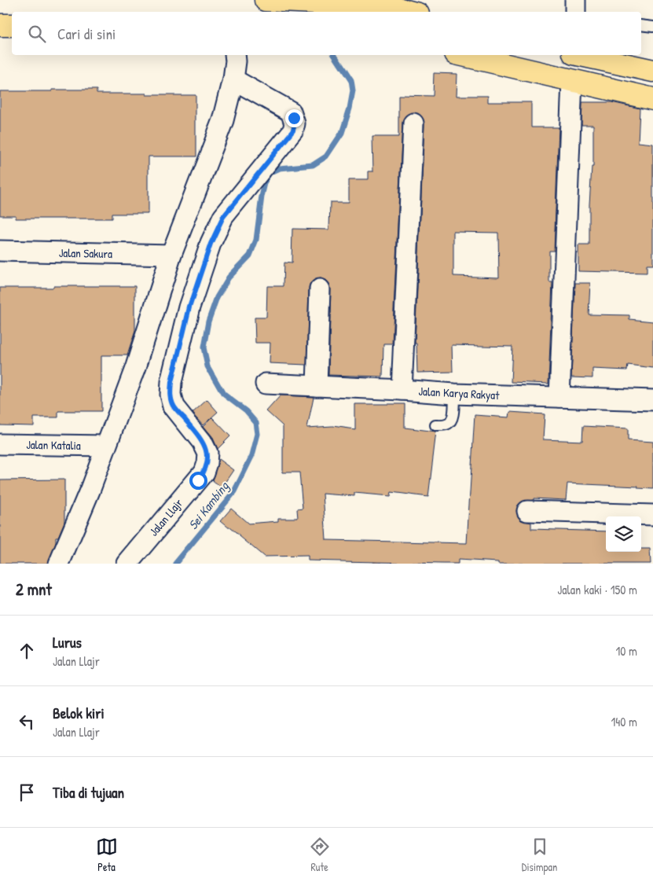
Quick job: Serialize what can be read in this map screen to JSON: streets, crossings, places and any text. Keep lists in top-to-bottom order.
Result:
{
  "streets": {
    "street": [
      "Jalan Sakura",
      "Jalan Karya Rakyat",
      "Jalan Katalia",
      "Jalan Llajr"
    ]
  },
  "water": ["Sei Kambing"],
  "page": {
    "search": "Cari di sini",
    "heading": ["2 mnt", "Jalan kaki · 150 m"],
    "list": [
      ["Lurus", "Jalan Llajr", "10 m"],
      ["Belok kiri", "Jalan Llajr", "140 m"],
      "Tiba di tujuan"
    ],
    "nav": ["Peta", "Rute", "Disimpan"]
  }
}
